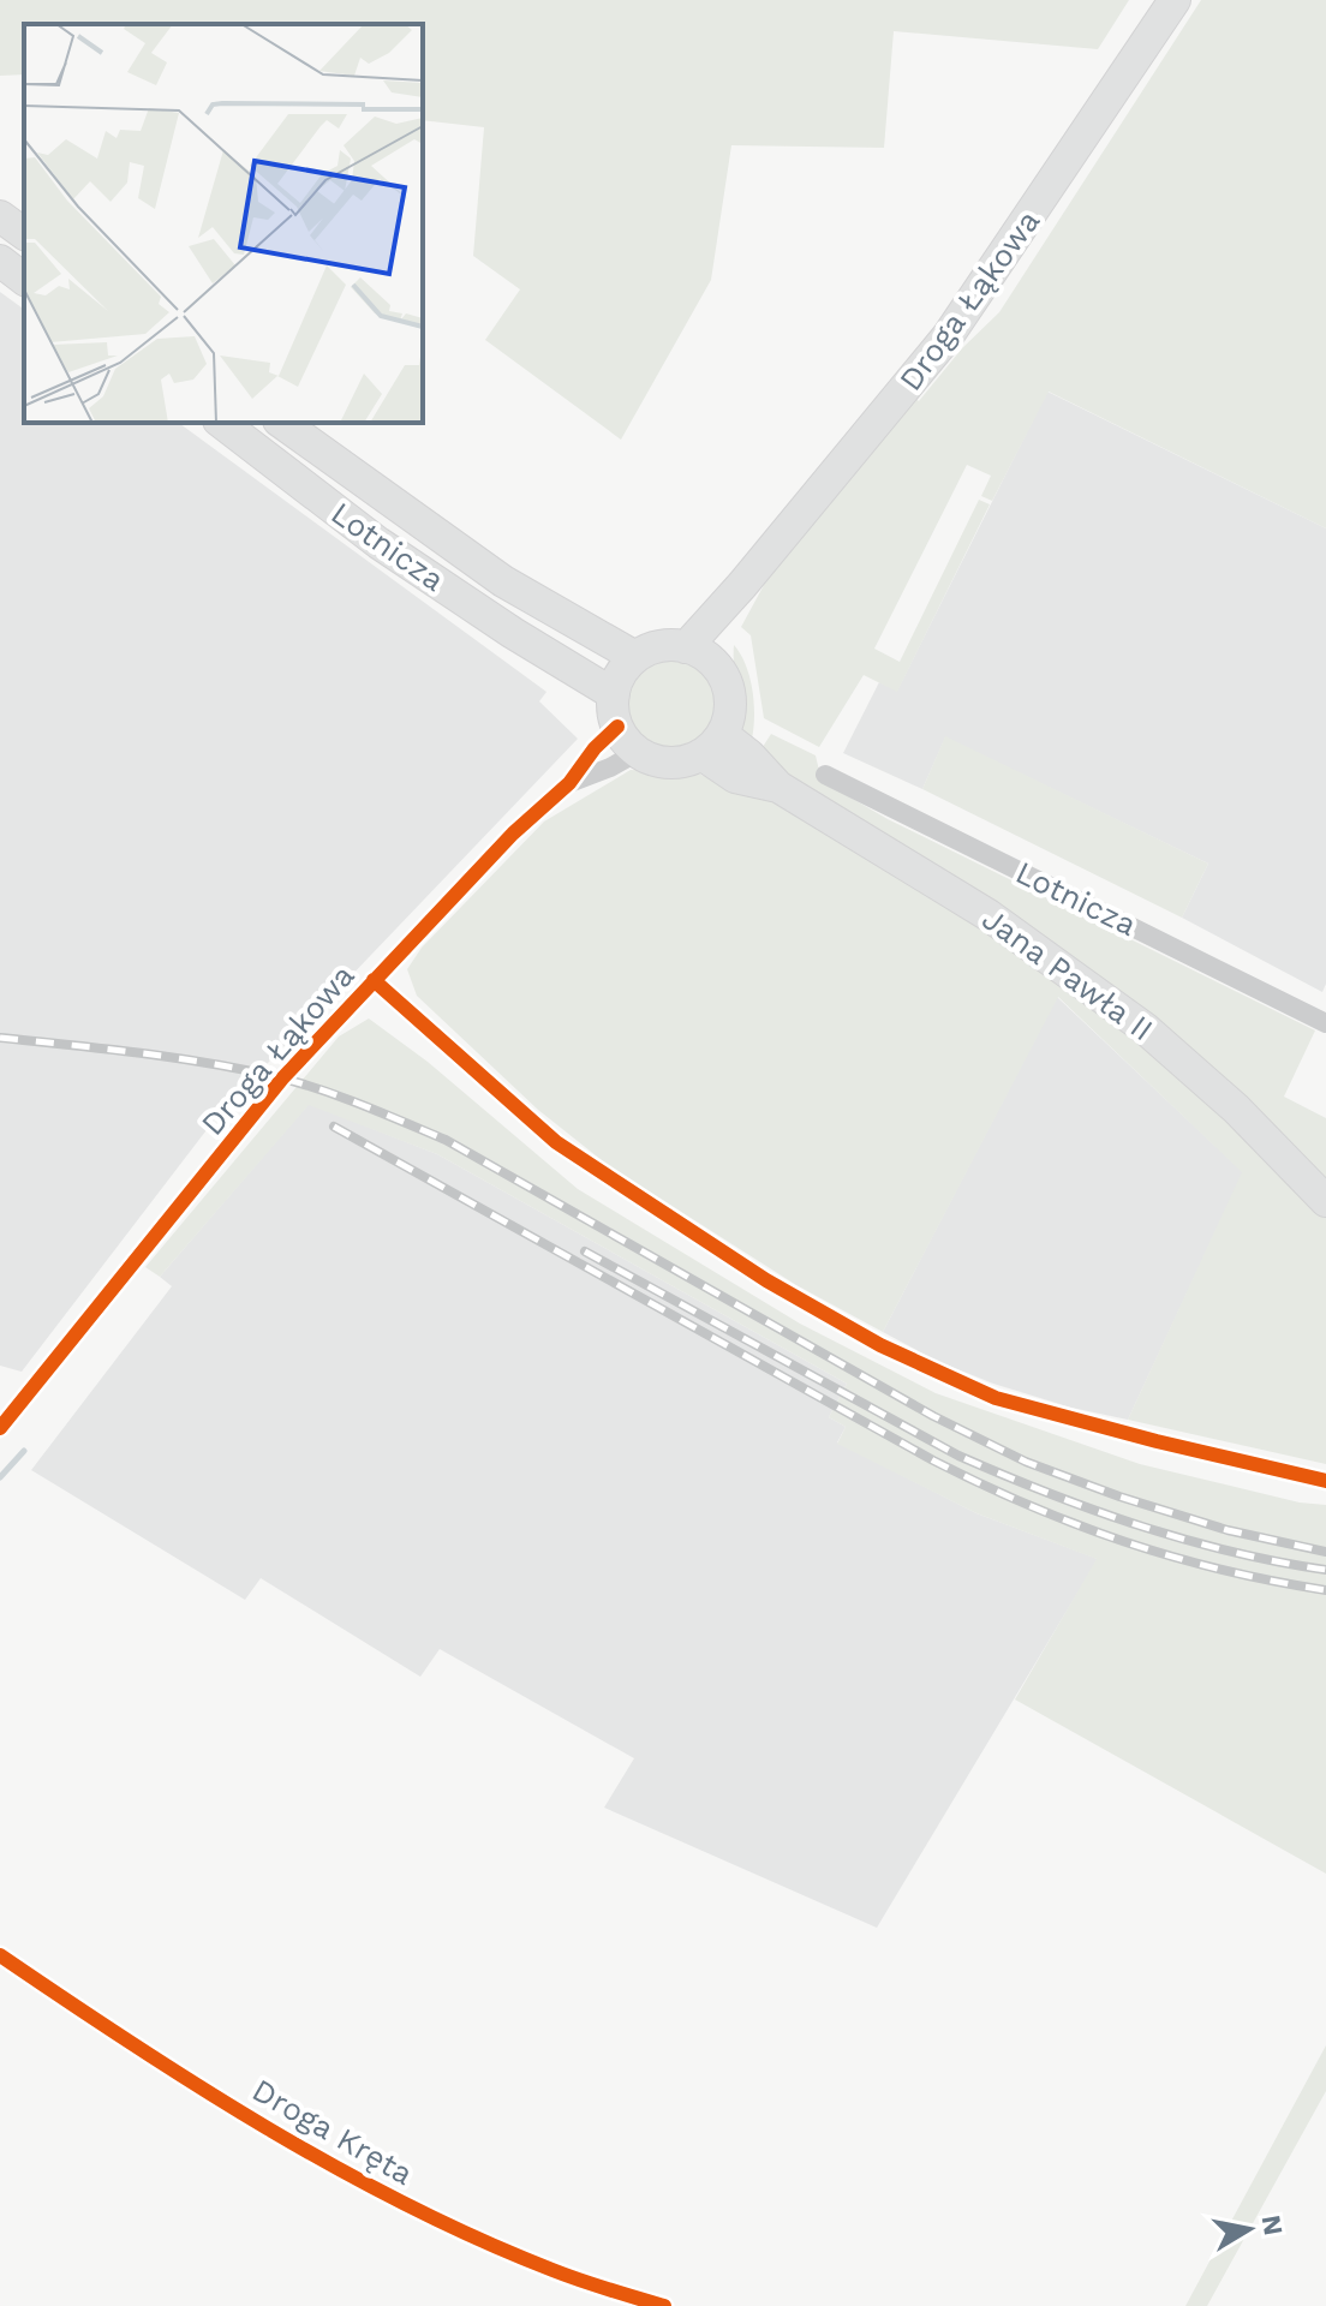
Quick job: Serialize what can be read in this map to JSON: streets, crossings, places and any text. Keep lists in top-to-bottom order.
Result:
{
  "streets": {
    "main road": ["Droga Łąkowa", "Lotnicza", "Jana Pawła II"],
    "street": ["Droga Kręta"]
  },
  "crossings": [
    ["Droga Łąkowa", "Lotnicza"],
    ["Droga Łąkowa", "Jana Pawła II"],
    ["Lotnicza", "Jana Pawła II"]
  ],
  "north": "right"
}
